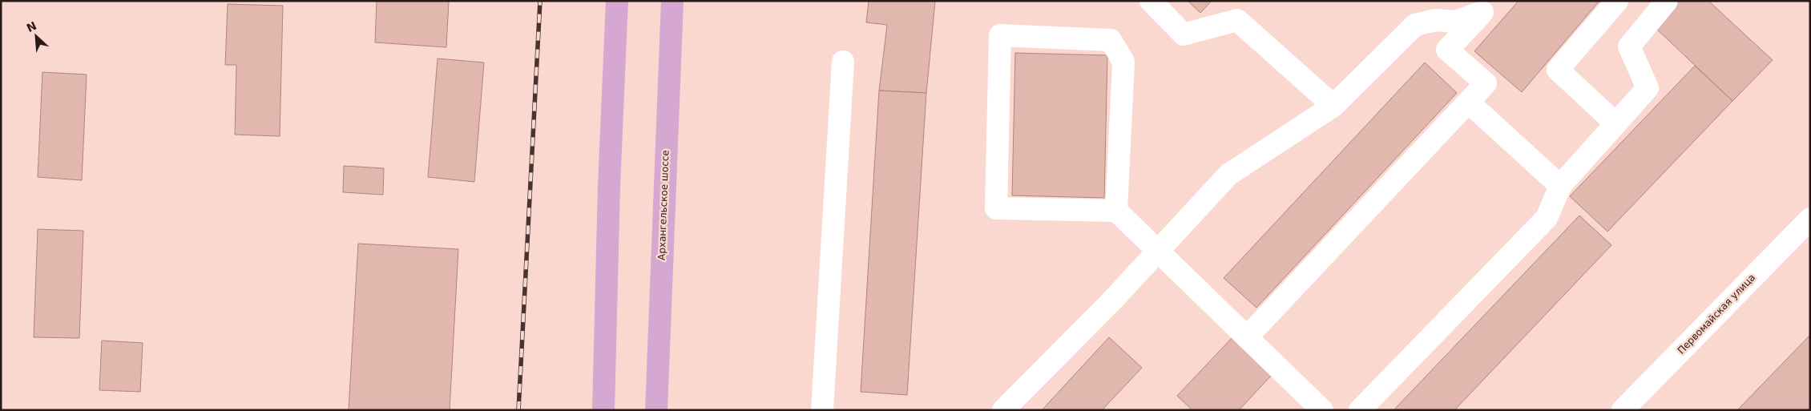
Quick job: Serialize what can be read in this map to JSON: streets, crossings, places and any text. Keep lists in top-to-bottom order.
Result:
{
  "streets": {
    "main road": ["Архангельское шоссе"],
    "street": ["Первомайская улица"]
  },
  "north": "top left"
}
